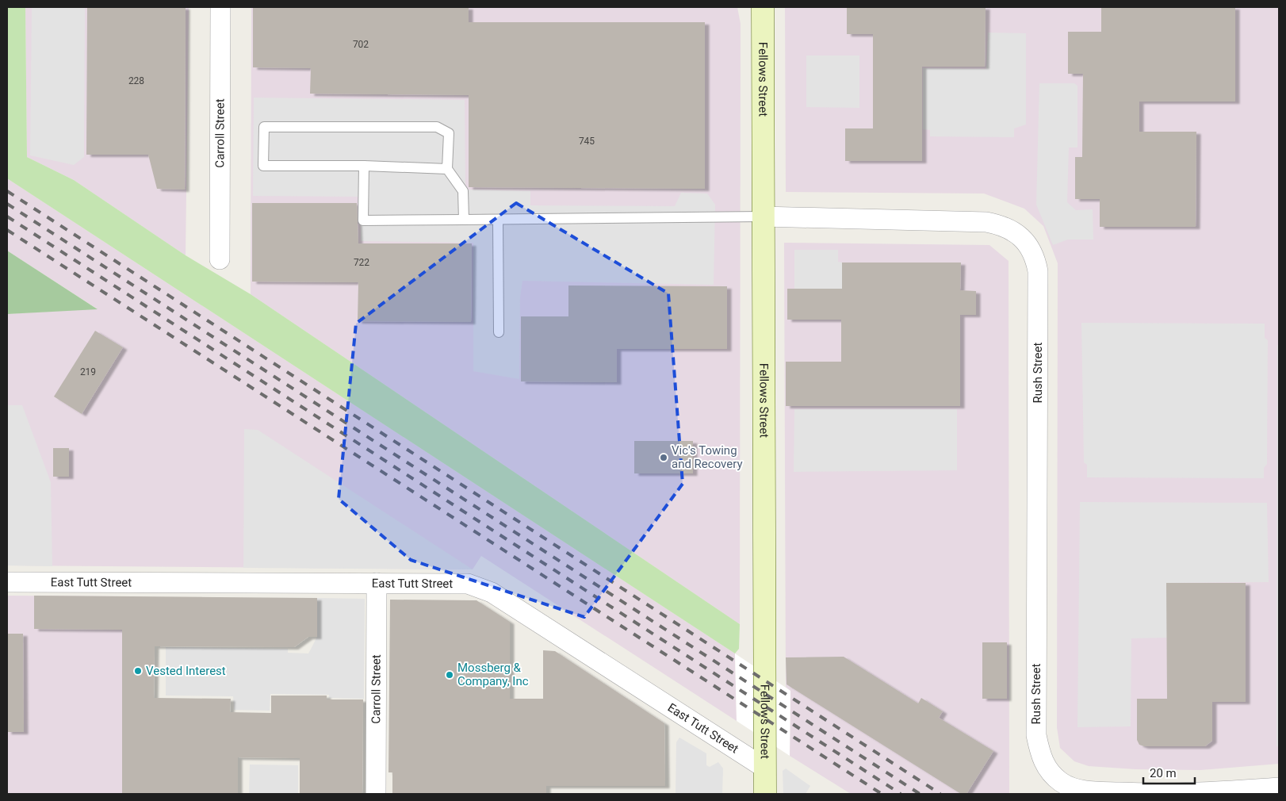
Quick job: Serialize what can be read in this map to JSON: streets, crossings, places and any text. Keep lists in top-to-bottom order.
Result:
{
  "streets": {
    "street": [
      "Fellows Street",
      "Carroll Street",
      "Rush Street",
      "East Tutt Street"
    ]
  },
  "crossings": [
    ["Fellows Street", "Rush Street"],
    ["Fellows Street", "East Tutt Street"],
    ["Carroll Street", "East Tutt Street"]
  ],
  "places": ["Vic's Towing and Recovery", "Vested Interest", "Mossberg & Company, Inc"],
  "house_numbers": [
    "702",
    "228",
    "745",
    "722",
    "219"
  ],
  "scale_bar": "20 m"
}
